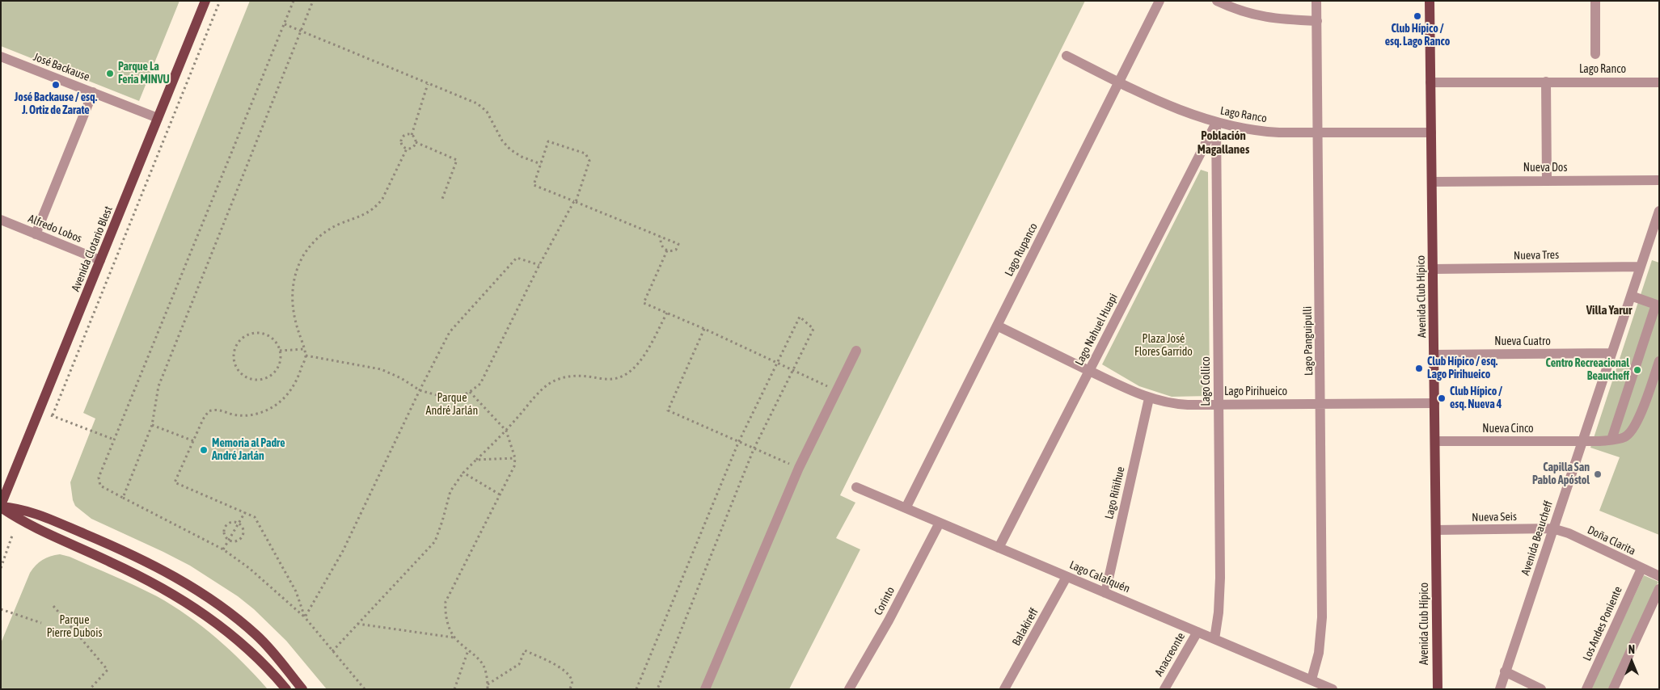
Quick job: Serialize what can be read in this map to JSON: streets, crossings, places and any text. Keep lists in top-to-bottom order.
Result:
{
  "streets": {
    "main road": ["Avenida Clotario Blest", "Avenida Club Hípico"],
    "street": [
      "José Backause",
      "Lago Ranco",
      "Nueva Dos",
      "Alfredo Lobos",
      "Lago Rupanco",
      "Nueva Tres",
      "Lago Nahuel Huapi",
      "Lago Panguipulli",
      "Nueva Cuatro",
      "Lago Collico",
      "Lago Pirihueico",
      "Nueva Cinco",
      "Lago Riñihue",
      "Nueva Seis",
      "Avenida Beaucheff",
      "Doña Clarita",
      "Lago Calafquén",
      "Corinto",
      "Los Andes Poniente",
      "Balakireff",
      "Anacreonte"
    ]
  },
  "crossings": [
    ["José Backause", "Avenida Clotario Blest"],
    ["Lago Ranco", "Lago Rupanco"],
    ["Lago Ranco", "Avenida Club Hípico"],
    ["Lago Ranco", "Lago Nahuel Huapi"],
    ["Lago Ranco", "Lago Panguipulli"],
    ["Lago Ranco", "Lago Collico"],
    ["Nueva Dos", "Avenida Club Hípico"],
    ["Alfredo Lobos", "Avenida Clotario Blest"],
    ["Lago Rupanco", "Lago Pirihueico"],
    ["Lago Rupanco", "Lago Calafquén"],
    ["Nueva Tres", "Avenida Club Hípico"],
    ["Nueva Tres", "Avenida Beaucheff"],
    ["Avenida Club Hípico", "Nueva Cuatro"],
    ["Avenida Club Hípico", "Lago Pirihueico"],
    ["Avenida Club Hípico", "Nueva Cinco"],
    ["Avenida Club Hípico", "Nueva Seis"],
    ["Lago Nahuel Huapi", "Lago Collico"],
    ["Lago Nahuel Huapi", "Lago Pirihueico"],
    ["Lago Nahuel Huapi", "Lago Calafquén"],
    ["Lago Panguipulli", "Lago Pirihueico"],
    ["Lago Panguipulli", "Lago Calafquén"],
    ["Nueva Cuatro", "Avenida Beaucheff"],
    ["Lago Collico", "Lago Pirihueico"],
    ["Lago Collico", "Lago Calafquén"],
    ["Lago Pirihueico", "Lago Riñihue"],
    ["Nueva Cinco", "Avenida Beaucheff"],
    ["Lago Riñihue", "Lago Calafquén"],
    ["Nueva Seis", "Avenida Beaucheff"],
    ["Nueva Seis", "Doña Clarita"],
    ["Avenida Beaucheff", "Doña Clarita"],
    ["Doña Clarita", "Los Andes Poniente"],
    ["Lago Calafquén", "Corinto"],
    ["Lago Calafquén", "Balakireff"],
    ["Lago Calafquén", "Anacreonte"]
  ],
  "districts": ["Población Magallanes", "Villa Yarur"],
  "parks": ["Plaza José Flores Garrido", "Parque André Jarlán", "Parque Pierre Dubois"],
  "places": [
    "Club Hípico / esq. Lago Ranco",
    "Parque La Feria MINVU",
    "José Backause / esq. J. Ortiz de Zarate",
    "Club Hípico / esq. Lago Pirihueico",
    "Centro Recreacional Beaucheff",
    "Club Hípico / esq. Nueva 4",
    "Memoria al Padre André Jarlán",
    "Capilla San Pablo Apóstol"
  ],
  "north": "top"
}
